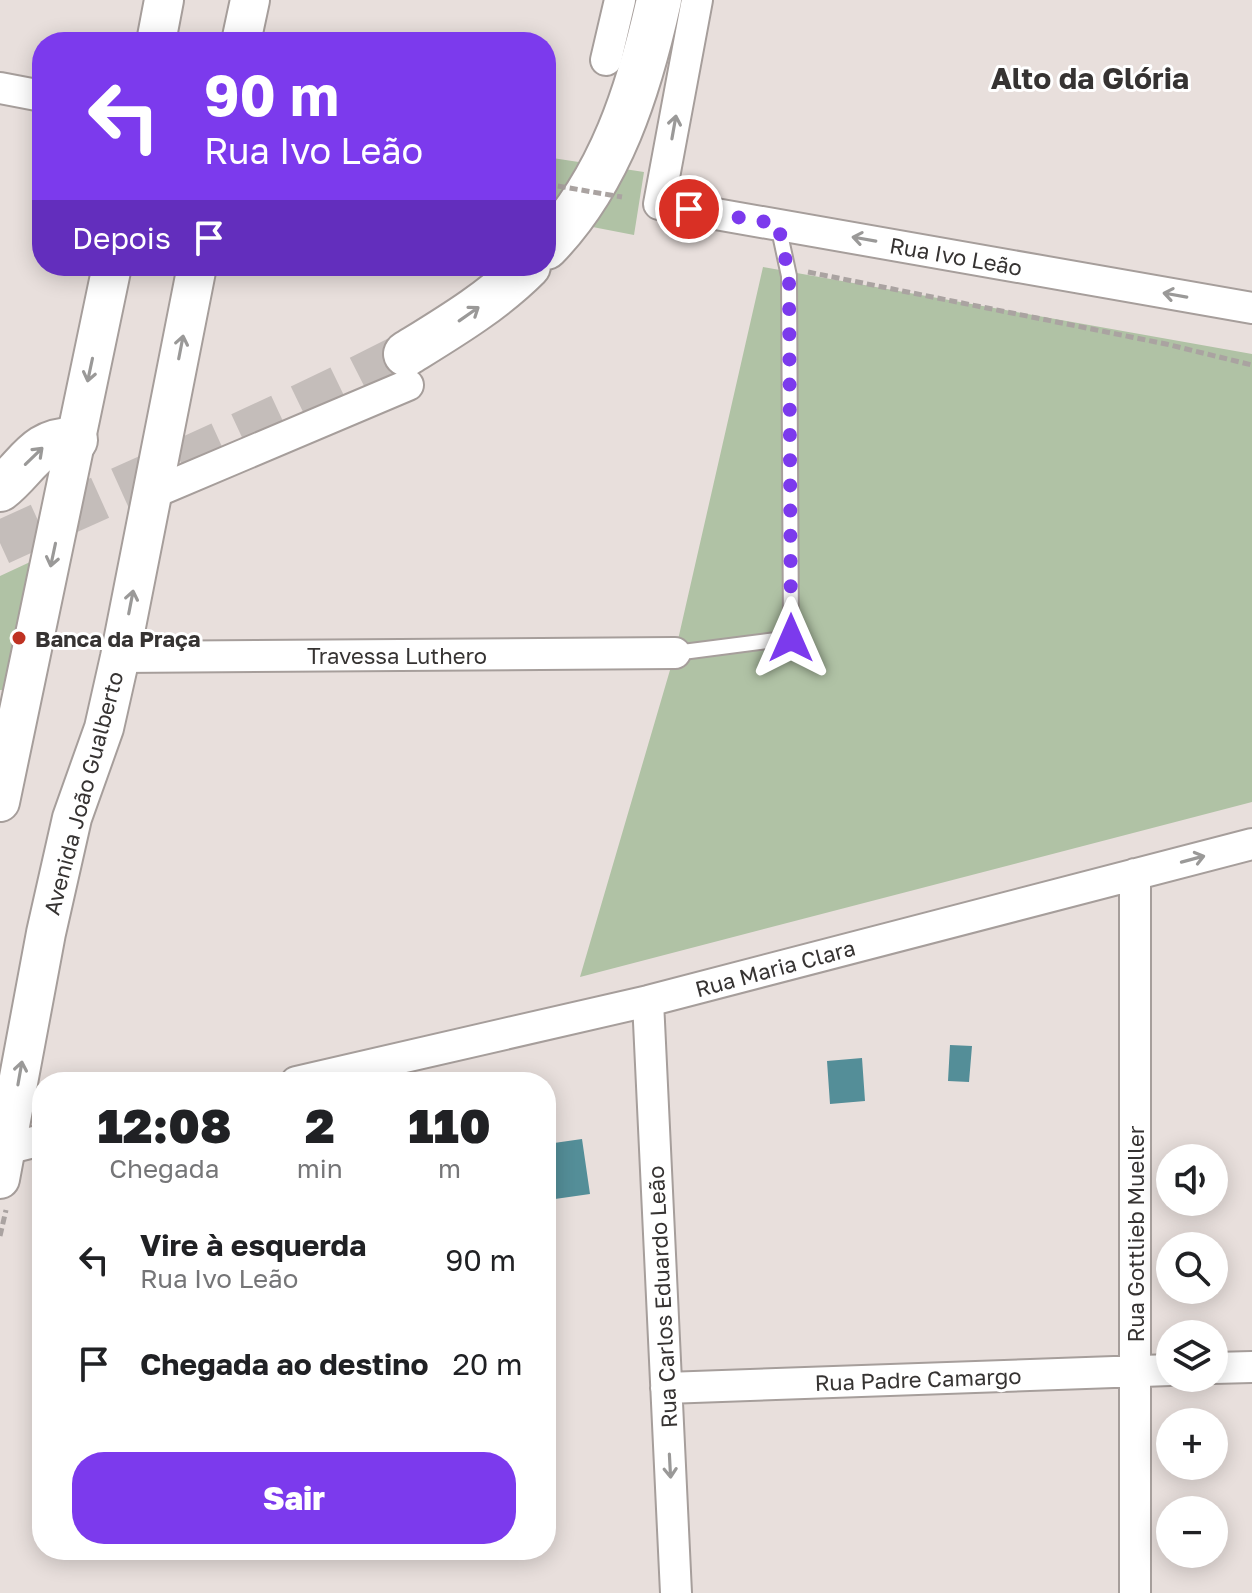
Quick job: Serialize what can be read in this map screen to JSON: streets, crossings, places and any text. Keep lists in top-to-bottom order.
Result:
{
  "streets": {
    "street": [
      "Rua Ivo Leão",
      "Travessa Luthero",
      "Avenida João Gualberto",
      "Rua Maria Clara",
      "Rua Gottlieb Mueller",
      "Rua Carlos Eduardo Leão",
      "Rua Padre Camargo"
    ]
  },
  "crossings": [
    ["Travessa Luthero", "Avenida João Gualberto"],
    ["Rua Maria Clara", "Rua Gottlieb Mueller"],
    ["Rua Maria Clara", "Rua Carlos Eduardo Leão"],
    ["Rua Gottlieb Mueller", "Rua Padre Camargo"],
    ["Rua Carlos Eduardo Leão", "Rua Padre Camargo"]
  ],
  "districts": ["Alto da Glória"],
  "places": ["Banca da Praça"],
  "page": {
    "turn": ["90 m", "Rua Ivo Leão"],
    "then": "Depois",
    "eta": [
      "12:08",
      "Chegada",
      "2",
      "min",
      "110",
      "m"
    ],
    "map_buttons": ["+", "−"],
    "list": [
      {
        "name": "Vire à esquerda",
        "note": "Rua Ivo Leão",
        "value": "90 m"
      },
      {
        "name": "Chegada ao destino",
        "value": "20 m"
      }
    ],
    "buttons": "Sair"
  }
}
